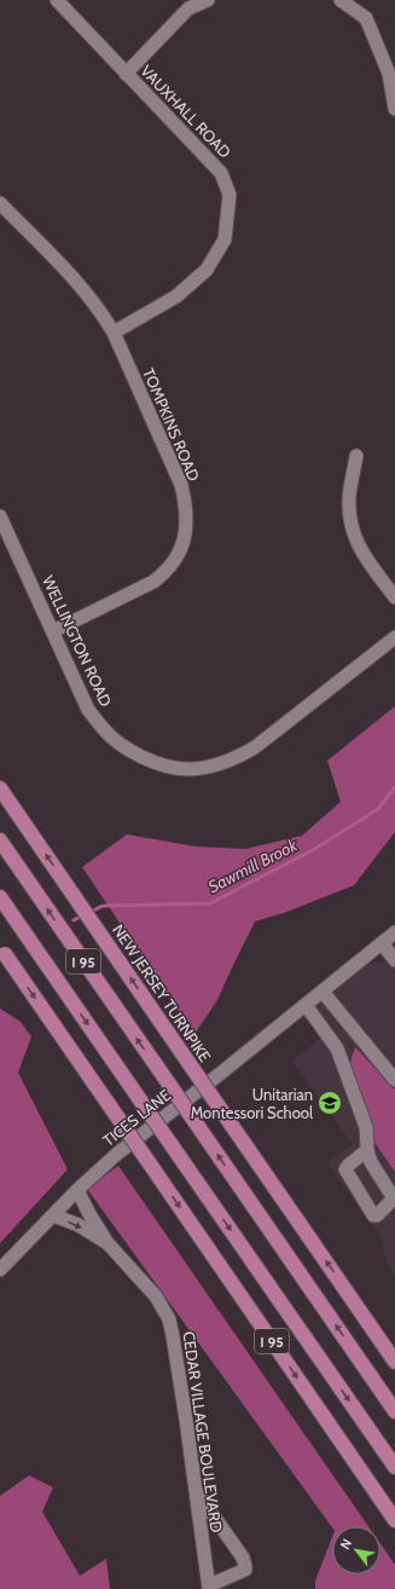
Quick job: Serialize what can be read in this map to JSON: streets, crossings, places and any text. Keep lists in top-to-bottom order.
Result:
{
  "streets": {
    "highway": ["I 95", "NEW JERSEY TURNPIKE"],
    "street": [
      "VAUXHALL ROAD",
      "TOMPKINS ROAD",
      "WELLINGTON ROAD",
      "TICES LANE",
      "CEDAR VILLAGE BOULEVARD"
    ]
  },
  "crossings": [
    ["VAUXHALL ROAD", "TOMPKINS ROAD"],
    ["TOMPKINS ROAD", "WELLINGTON ROAD"],
    ["TICES LANE", "CEDAR VILLAGE BOULEVARD"]
  ],
  "water": ["Sawmill Brook"],
  "places": {
    "school or university": ["Unitarian Montessori School"]
  },
  "north": "top left"
}
